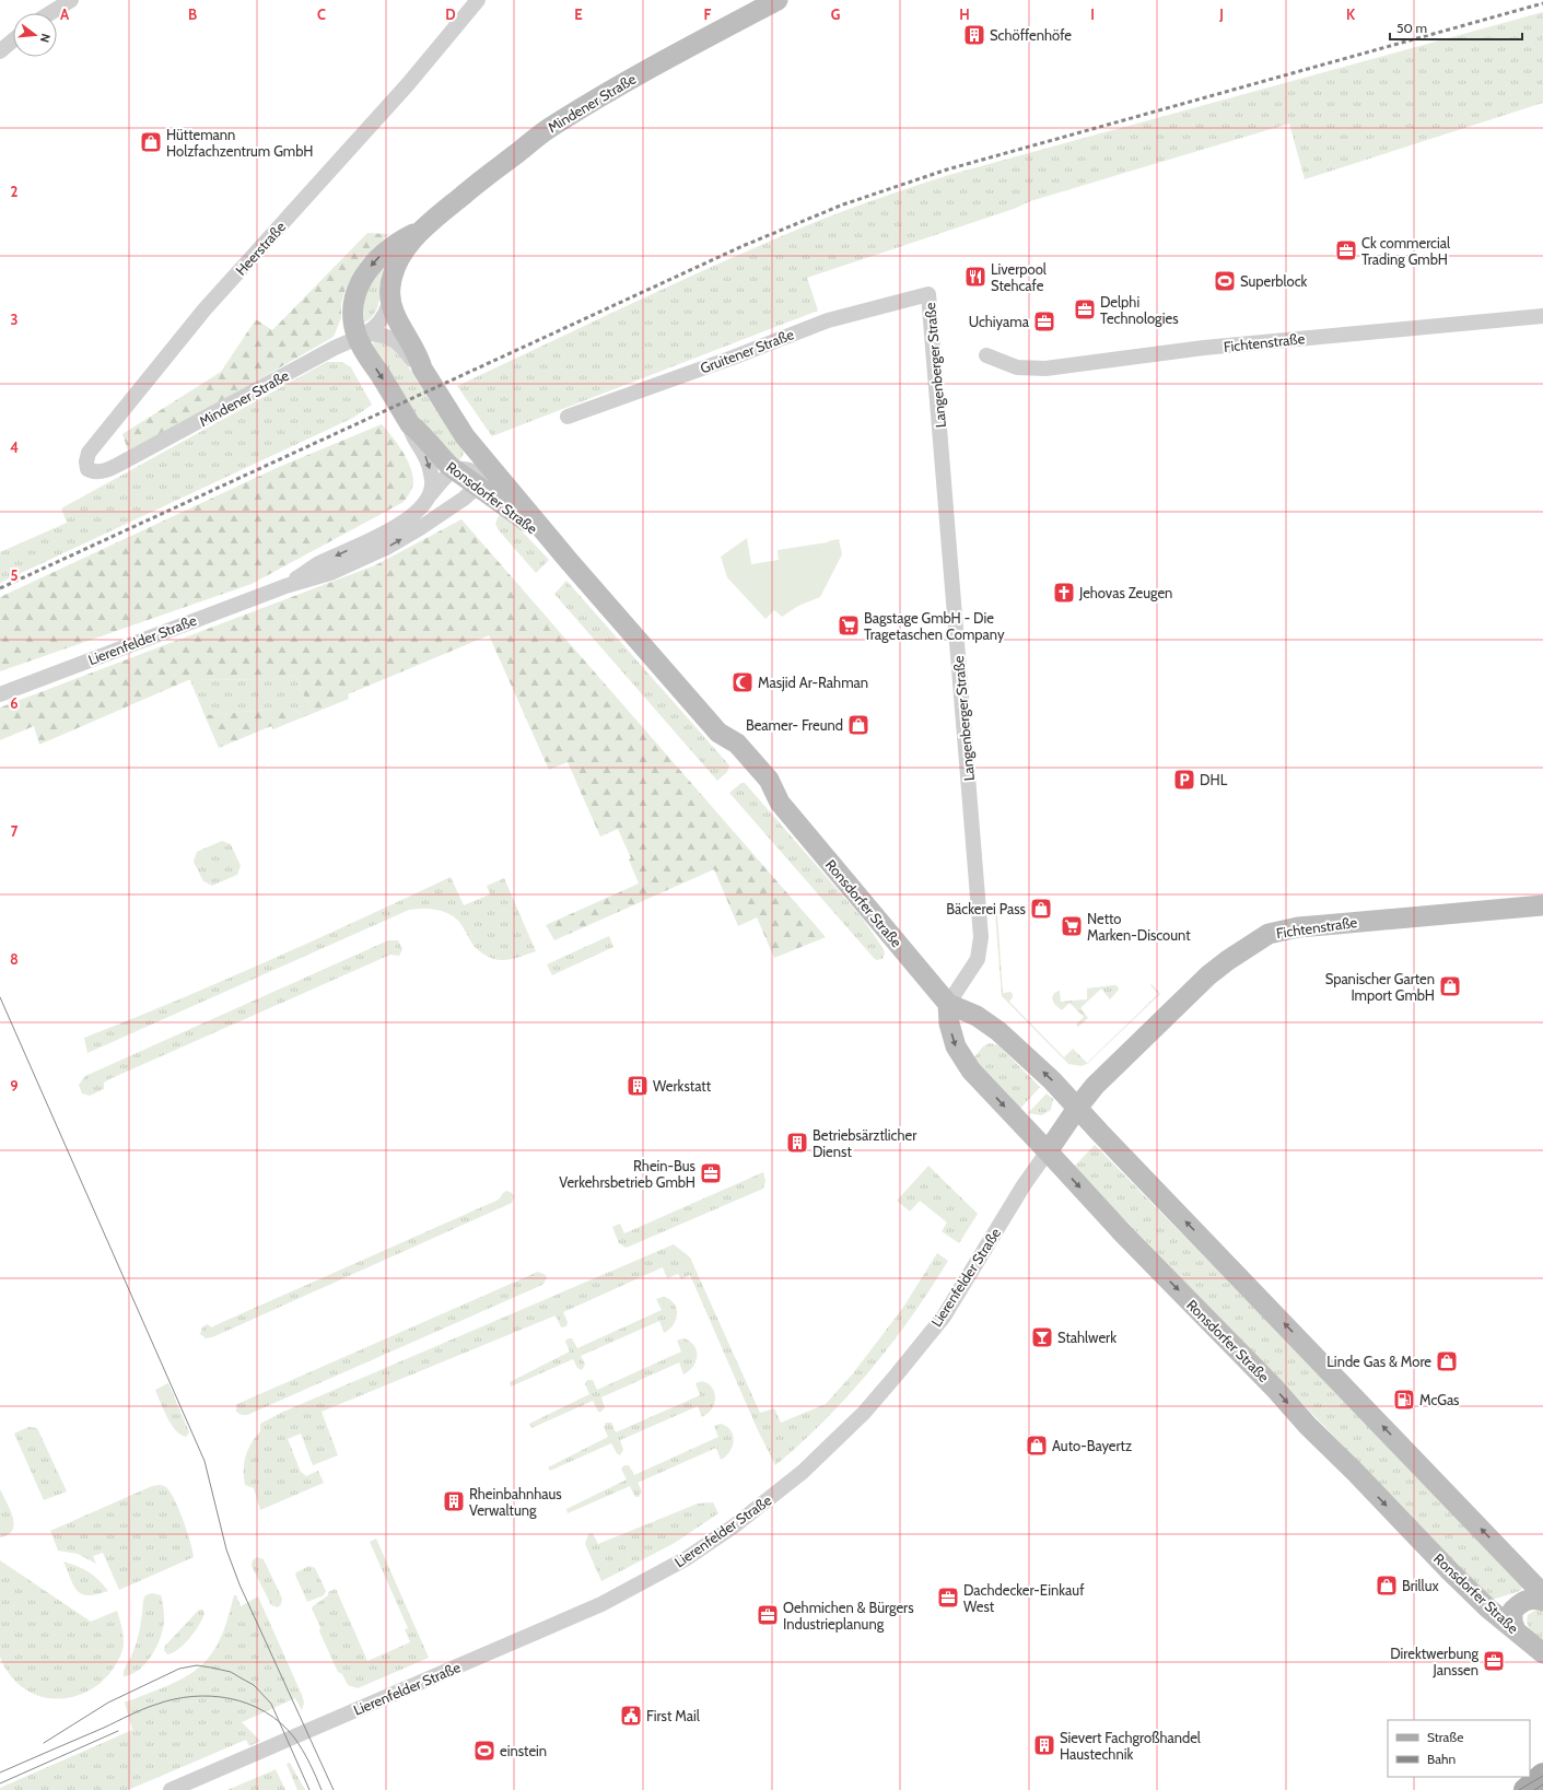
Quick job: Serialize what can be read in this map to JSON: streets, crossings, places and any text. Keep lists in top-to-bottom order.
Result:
{
  "streets": {
    "main road": [
      "Mindener Straße",
      "Fichtenstraße",
      "Ronsdorfer Straße",
      "Lierenfelder Straße"
    ],
    "street": ["Heerstraße", "Gruitener Straße", "Langenberger Straße"]
  },
  "crossings": [
    ["Mindener Straße", "Heerstraße"],
    ["Mindener Straße", "Ronsdorfer Straße"],
    ["Fichtenstraße", "Ronsdorfer Straße"],
    ["Fichtenstraße", "Lierenfelder Straße"],
    ["Gruitener Straße", "Langenberger Straße"],
    ["Langenberger Straße", "Ronsdorfer Straße"],
    ["Ronsdorfer Straße", "Lierenfelder Straße"]
  ],
  "places": {
    "building": [
      "Schöffenhöfe",
      "Werkstatt",
      "Betriebsärztlicher Dienst",
      "Rheinbahnhaus Verwaltung",
      "Sievert Fachgroßhandel Haustechnik"
    ],
    "shop": [
      "Hüttemann Holzfachzentrum GmbH",
      "Beamer- Freund",
      "Bäckerei Pass",
      "Spanischer Garten Import GmbH",
      "Linde Gas & More",
      "Auto-Bayertz",
      "Brillux"
    ],
    "office": [
      "Ck commercial Trading GmbH",
      "Delphi Technologies",
      "Uchiyama",
      "Rhein-Bus Verkehrsbetrieb GmbH",
      "Dachdecker-Einkauf West",
      "Oehmichen & Bürgers Industrieplanung",
      "Direktwerbung Janssen"
    ],
    "restaurant": ["Liverpool Stehcafe"],
    "sports": ["Superblock", "einstein"],
    "church": ["Jehovas Zeugen"],
    "supermarket": ["Bagstage GmbH - Die Tragetaschen Company", "Netto Marken-Discount"],
    "mosque": ["Masjid Ar-Rahman"],
    "parking": ["DHL"],
    "bar": ["Stahlwerk"],
    "fuel station": ["McGas"],
    "public building": ["First Mail"]
  },
  "legend": ["Straße", "Bahn"],
  "scale_bar": "50 m",
  "north": "right",
  "grid": {
    "columns": [
      "A",
      "B",
      "C",
      "D",
      "E",
      "F",
      "G",
      "H",
      "I",
      "J",
      "K"
    ],
    "rows": [
      "2",
      "3",
      "4",
      "5",
      "6",
      "7",
      "8",
      "9"
    ]
  }
}
